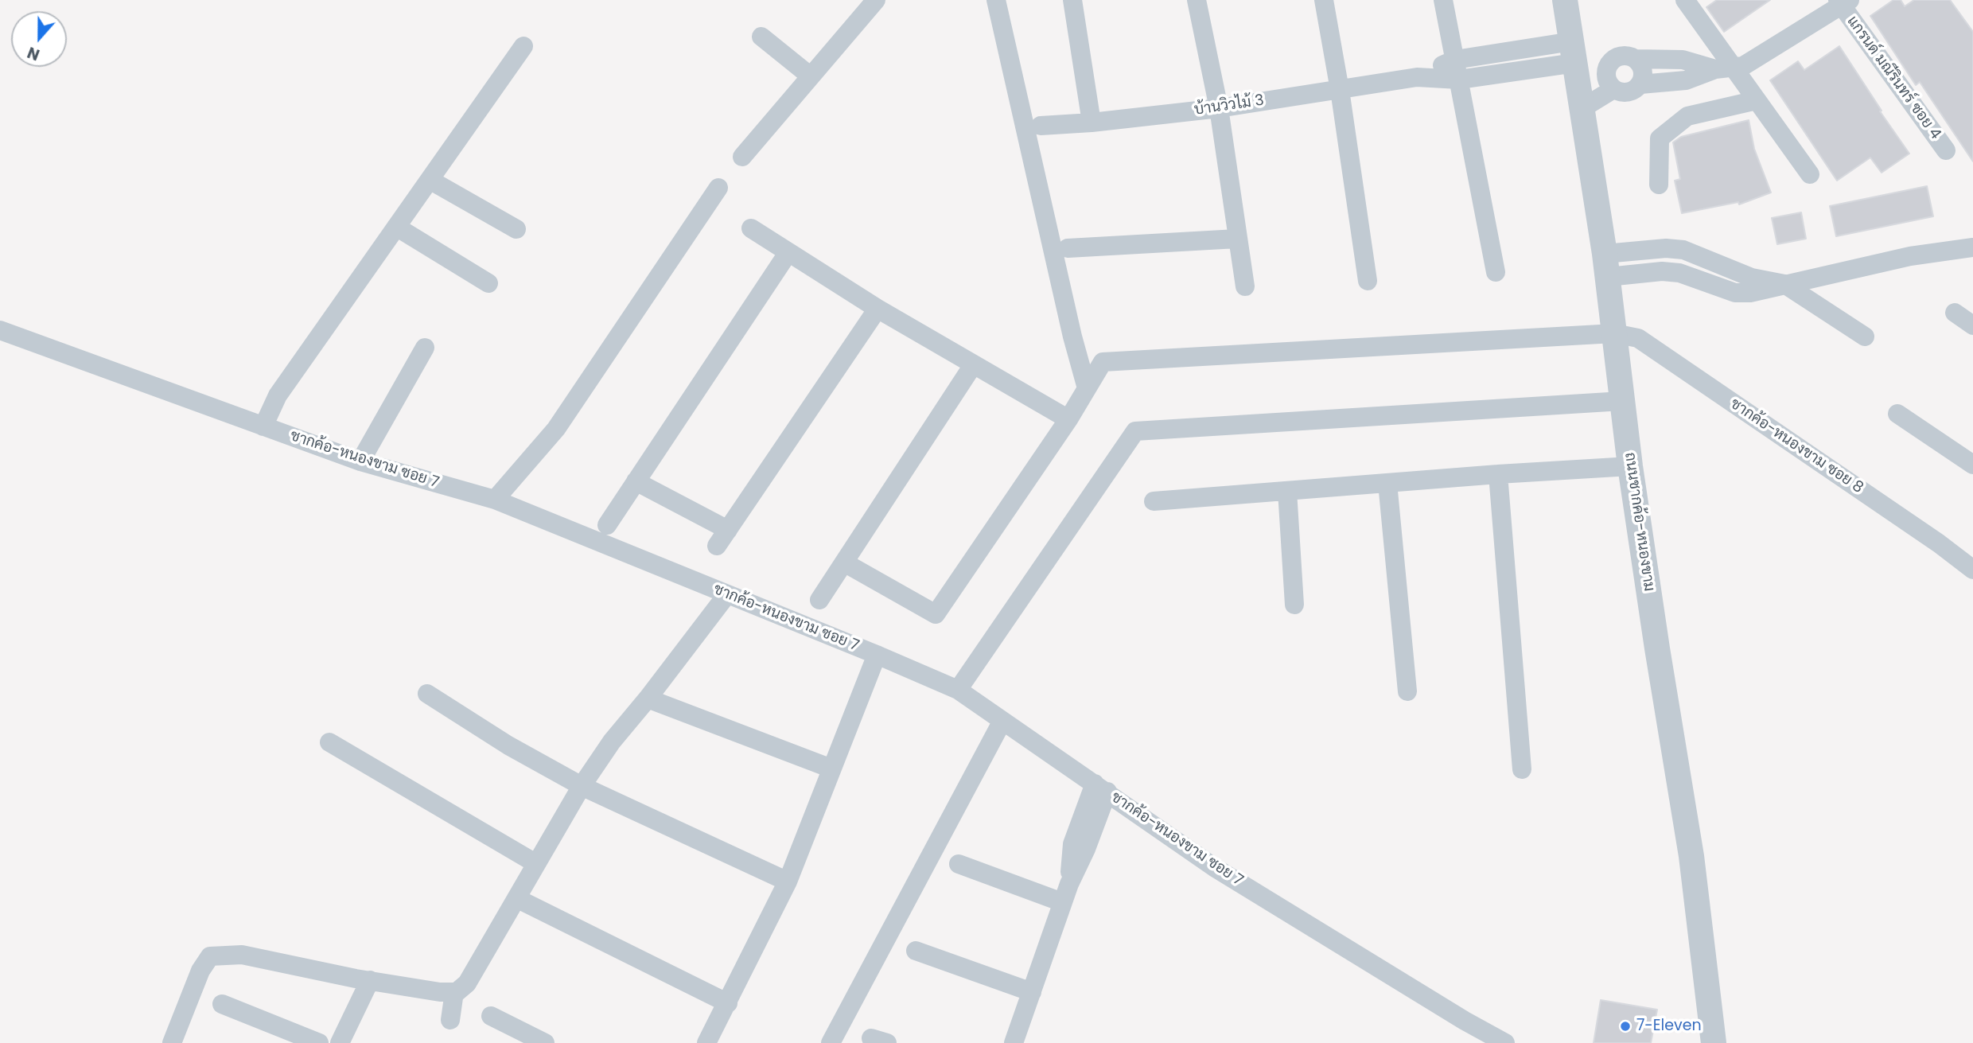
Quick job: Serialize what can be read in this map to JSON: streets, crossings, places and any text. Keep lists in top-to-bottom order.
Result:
{
  "streets": {
    "street": [
      "แกรนด์ มณีรินทร์ ซอย 4",
      "บ้านวิวไม้ 3",
      "ชากค้อ-หนองขาม ซอย 8",
      "ชากค้อ-หนองขาม ซอย 7",
      "ถนนชากค้อ-หนองขาม"
    ]
  },
  "crossings": [
    ["บ้านวิวไม้ 3", "ถนนชากค้อ-หนองขาม"],
    ["ชากค้อ-หนองขาม ซอย 8", "ถนนชากค้อ-หนองขาม"]
  ],
  "places": ["7-Eleven"],
  "north": "bottom"
}
